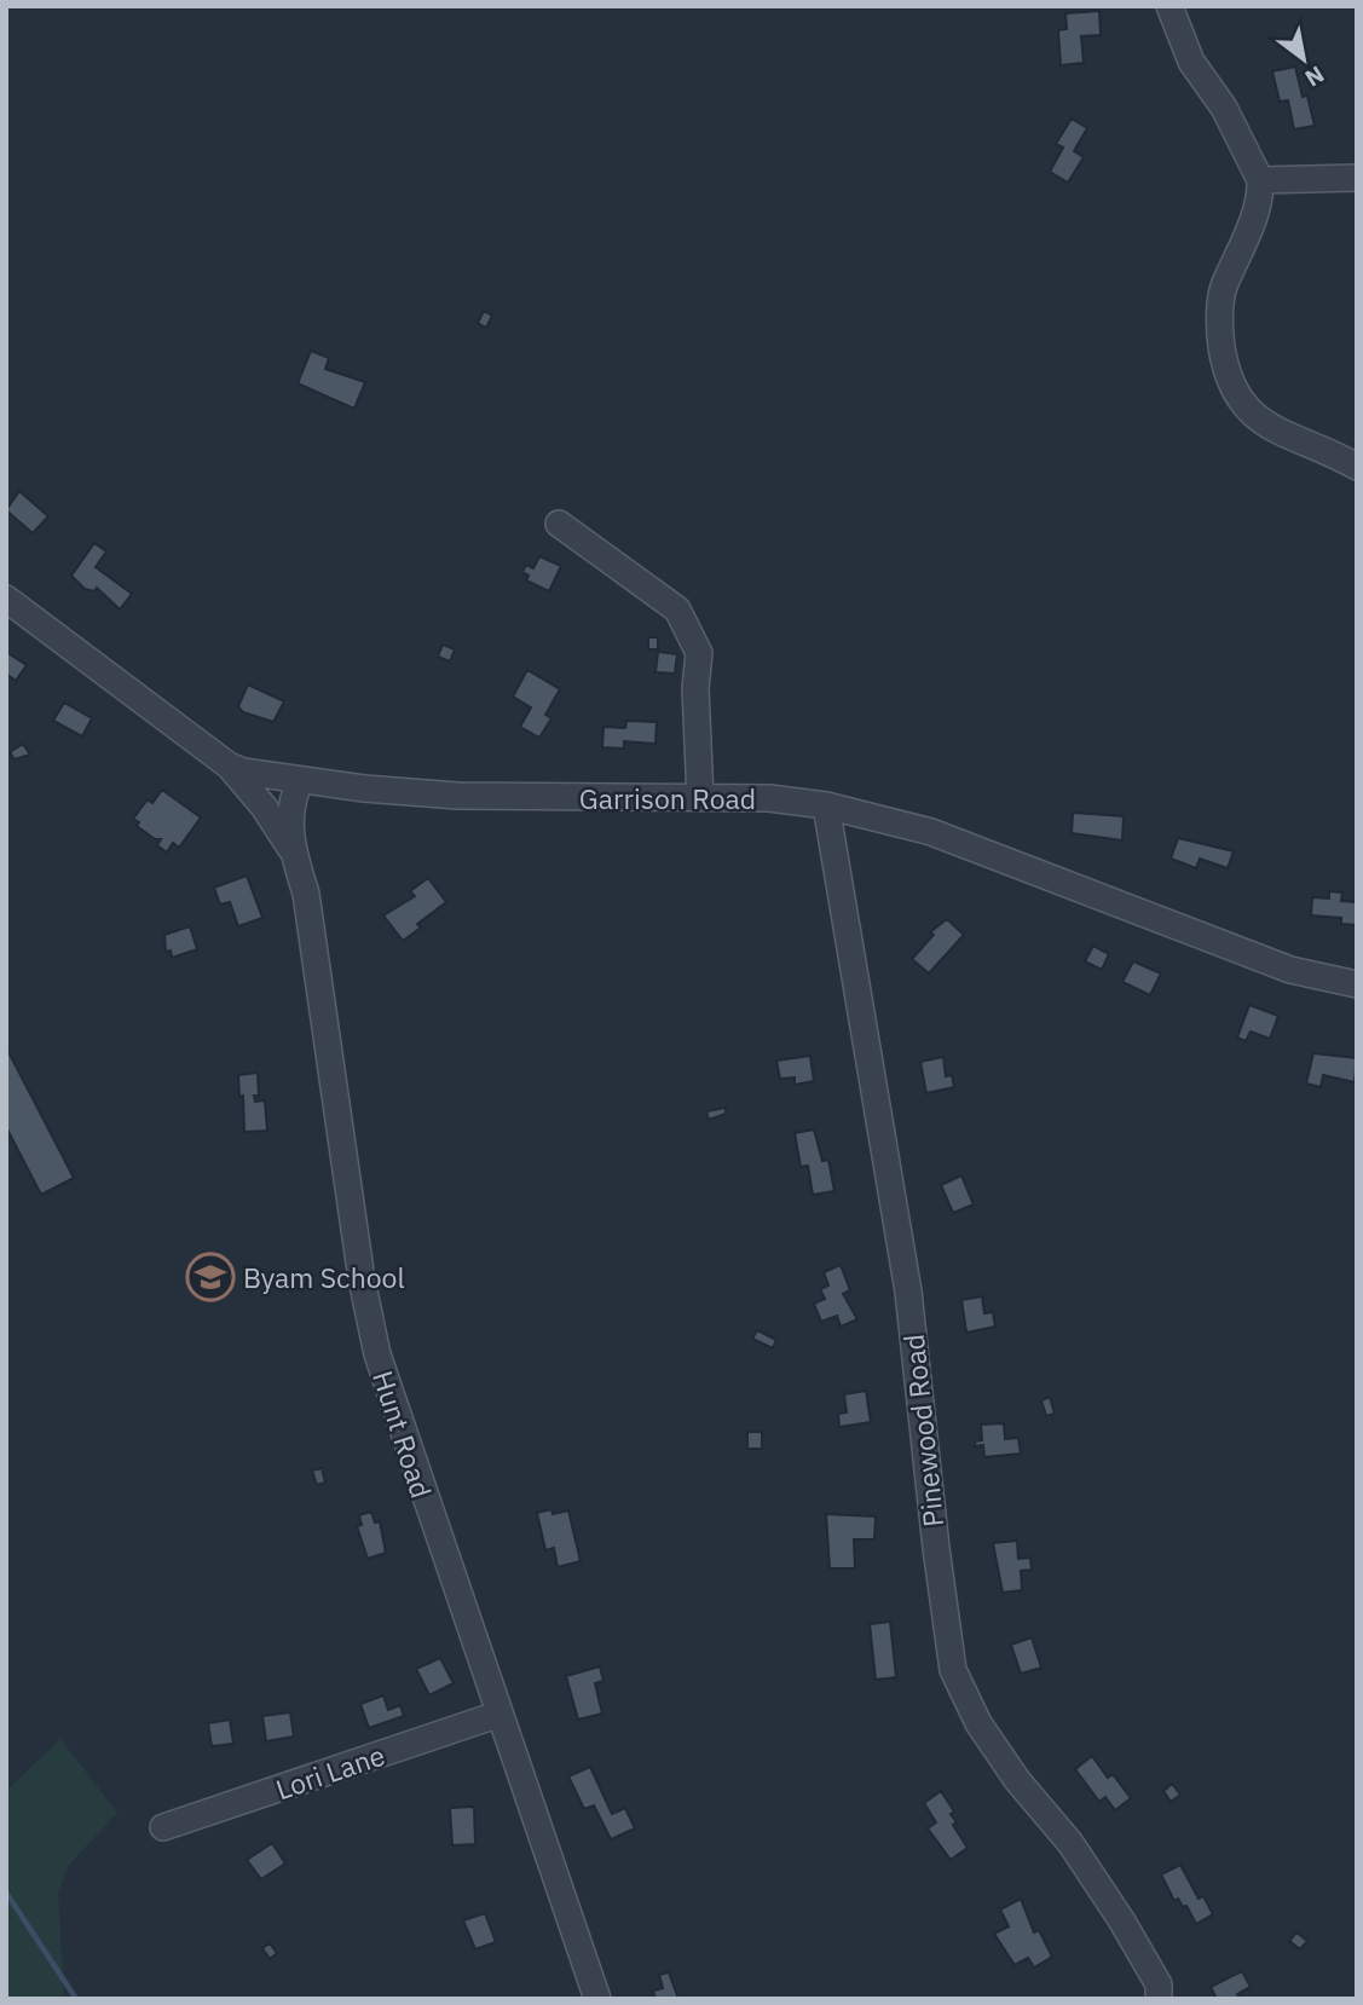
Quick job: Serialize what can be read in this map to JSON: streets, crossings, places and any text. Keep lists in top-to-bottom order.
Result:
{
  "streets": {
    "street": [
      "Garrison Road",
      "Pinewood Road",
      "Hunt Road",
      "Lori Lane"
    ]
  },
  "crossings": [
    ["Garrison Road", "Pinewood Road"],
    ["Garrison Road", "Hunt Road"],
    ["Hunt Road", "Lori Lane"]
  ],
  "places": {
    "school or university": ["Byam School"]
  },
  "north": "bottom right"
}
